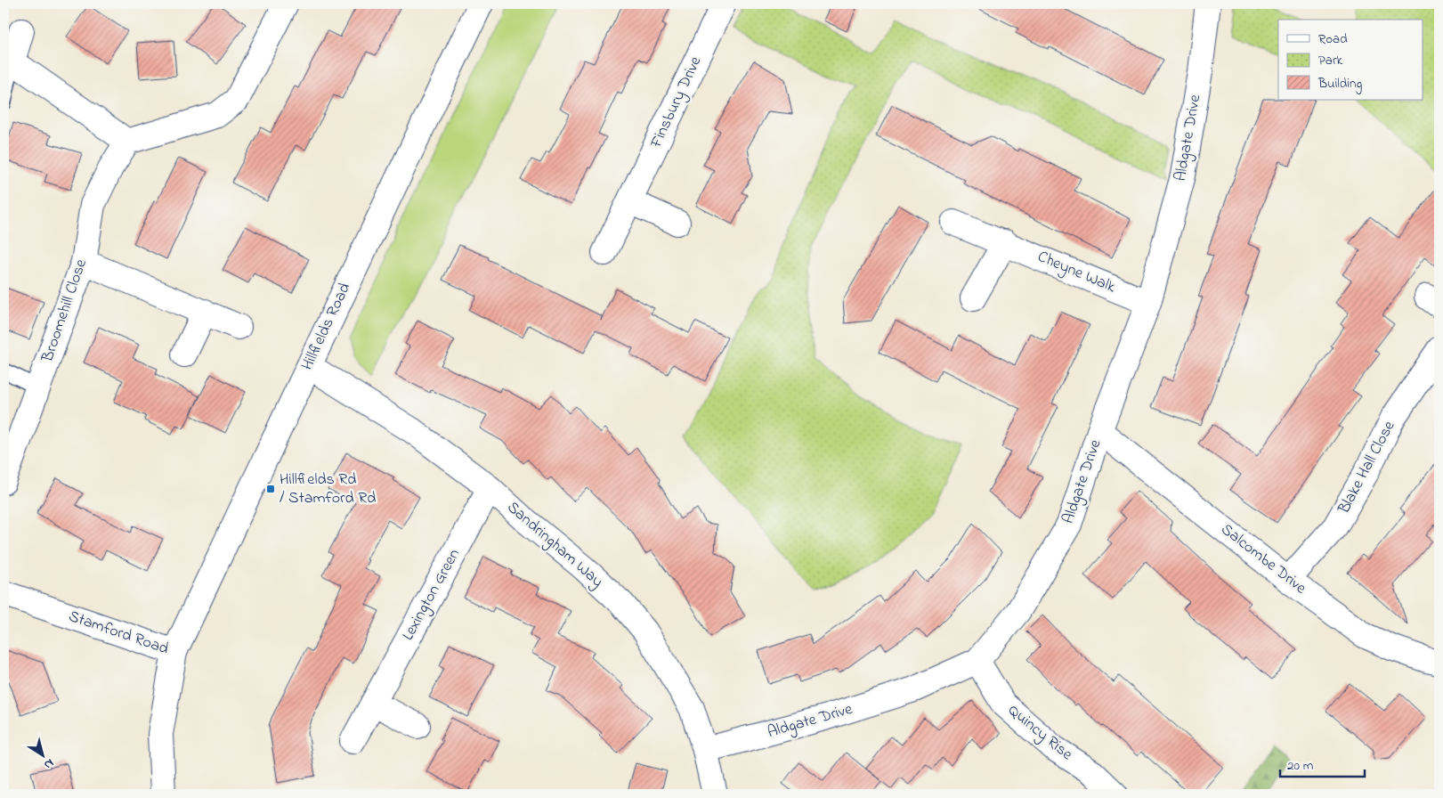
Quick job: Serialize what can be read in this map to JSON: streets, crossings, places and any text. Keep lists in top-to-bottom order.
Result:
{
  "streets": {
    "street": [
      "Finsbury Drive",
      "Aldgate Drive",
      "Cheyne Walk",
      "Broomehill Close",
      "Hillfields Road",
      "Blake Hall Close",
      "Sandringham Way",
      "Salcombe Drive",
      "Lexington Green",
      "Stamford Road",
      "Quincy Rise"
    ]
  },
  "crossings": [
    ["Aldgate Drive", "Cheyne Walk"],
    ["Aldgate Drive", "Sandringham Way"],
    ["Aldgate Drive", "Salcombe Drive"],
    ["Aldgate Drive", "Quincy Rise"],
    ["Hillfields Road", "Sandringham Way"],
    ["Hillfields Road", "Stamford Road"],
    ["Blake Hall Close", "Salcombe Drive"],
    ["Sandringham Way", "Lexington Green"]
  ],
  "places": {
    "transit": ["Hillfields Rd / Stamford Rd"]
  },
  "legend": ["Road", "Park", "Building"],
  "scale_bar": "20 m",
  "north": "bottom right"
}
